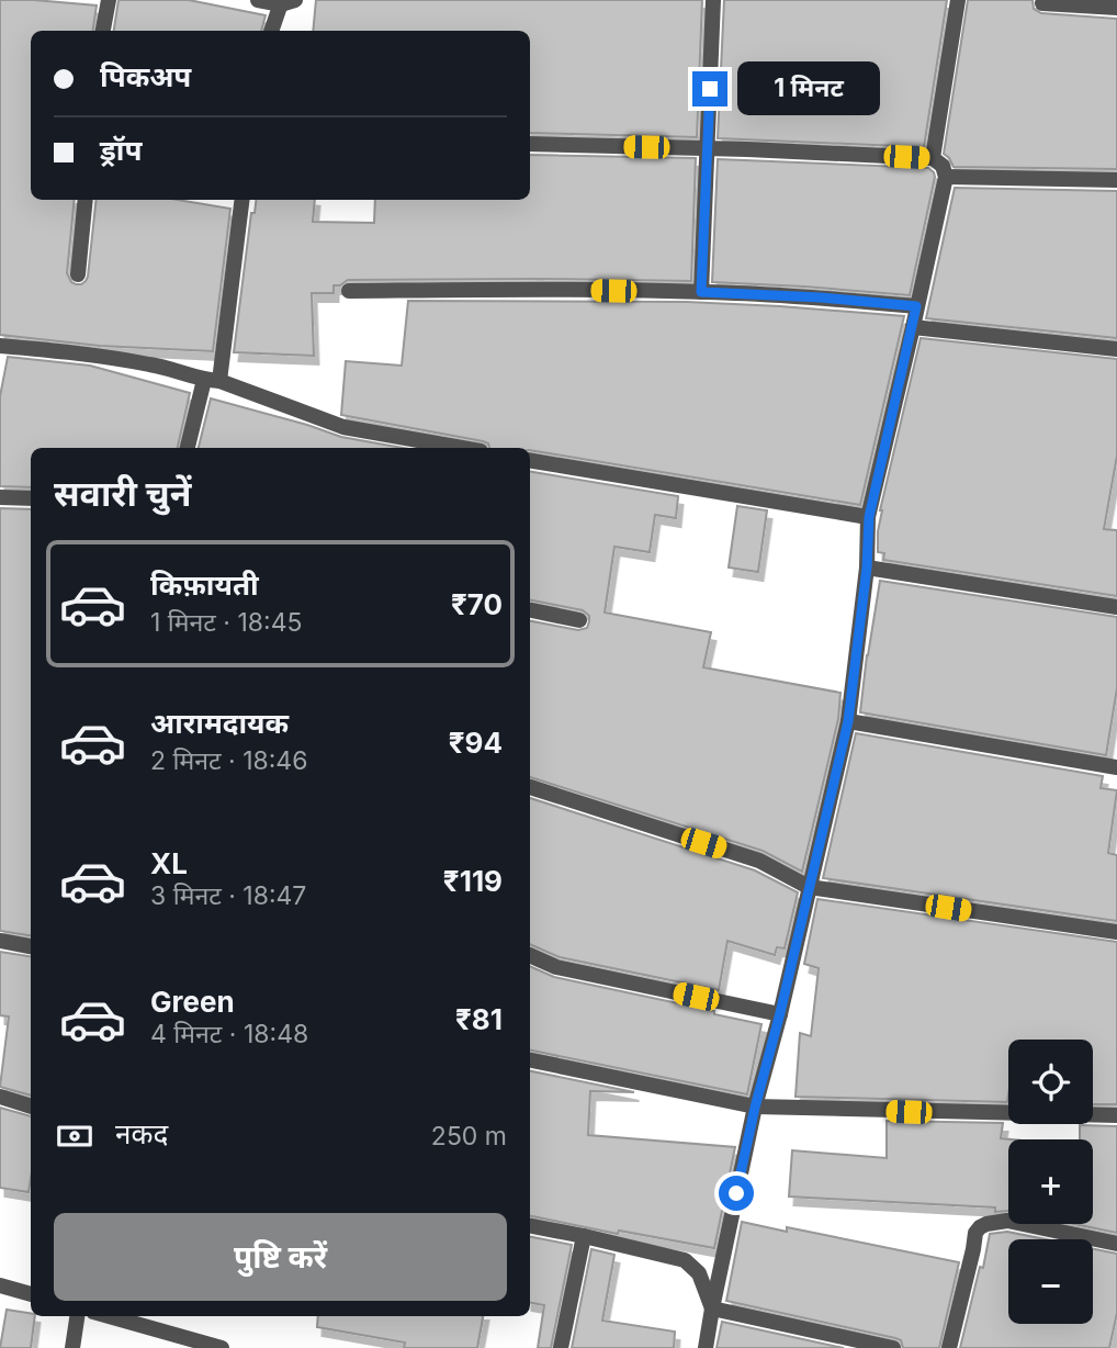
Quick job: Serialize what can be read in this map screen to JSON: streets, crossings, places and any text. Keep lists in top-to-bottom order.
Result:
{
  "page": {
    "banner": ["पिकअप", "ड्रॉप"],
    "bubble": "1 मिनट",
    "heading": "सवारी चुनें",
    "list": [
      {
        "name": "किफ़ायती",
        "note": "1 मिनट · 18:45",
        "value": "₹70"
      },
      {
        "name": "आरामदायक",
        "note": "2 मिनट · 18:46",
        "value": "₹94"
      },
      {
        "name": "XL",
        "note": "3 मिनट · 18:47",
        "value": "₹119"
      },
      {
        "name": "Green",
        "note": "4 मिनट · 18:48",
        "value": "₹81"
      }
    ],
    "map_buttons": ["+", "−"],
    "pay": ["नकद", "250 m"],
    "buttons": "पुष्टि करें"
  }
}
